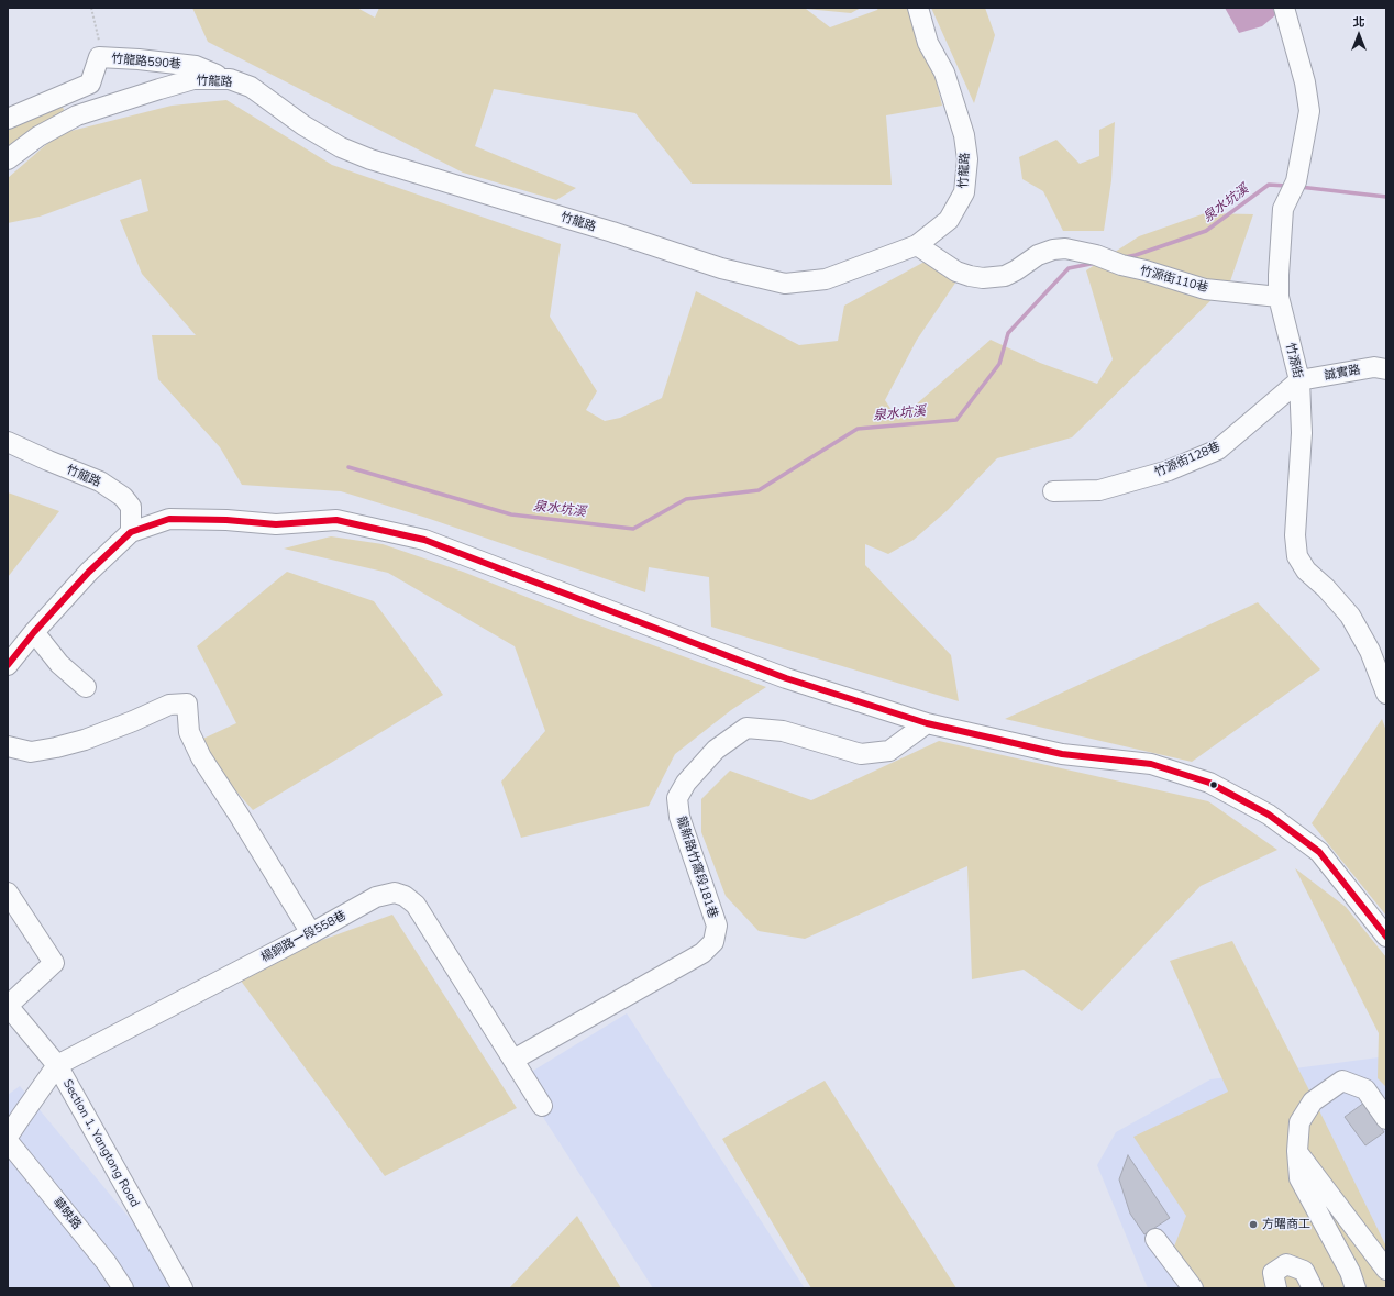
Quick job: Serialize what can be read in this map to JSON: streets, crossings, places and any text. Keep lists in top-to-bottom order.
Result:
{
  "streets": {
    "street": [
      "竹龍路590巷",
      "竹龍路",
      "竹源街110巷",
      "竹源街",
      "誠實路",
      "竹源街128巷",
      "龍新路竹窩段181巷",
      "楊銅路一段558巷",
      "Section 1, Yangtong Road",
      "華映路"
    ]
  },
  "crossings": [
    ["竹龍路590巷", "竹龍路"],
    ["竹龍路", "竹源街110巷"],
    ["竹源街110巷", "竹源街"],
    ["竹源街", "誠實路"],
    ["竹源街", "竹源街128巷"],
    ["誠實路", "竹源街128巷"],
    ["龍新路竹窩段181巷", "楊銅路一段558巷"],
    ["楊銅路一段558巷", "Section 1, Yangtong Road"]
  ],
  "water": ["泉水坑溪"],
  "places": ["方曙商工"],
  "north": "top"
}
